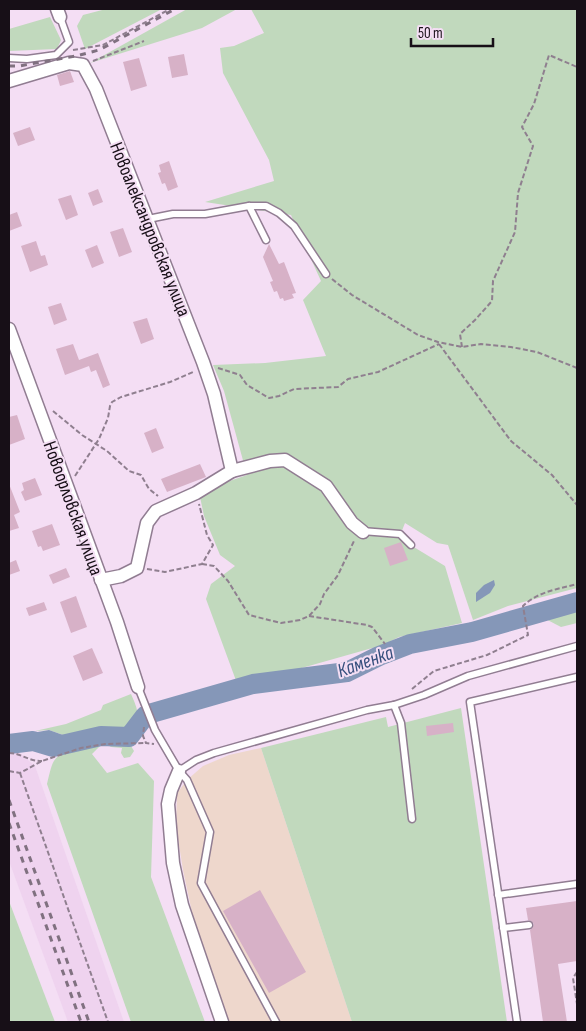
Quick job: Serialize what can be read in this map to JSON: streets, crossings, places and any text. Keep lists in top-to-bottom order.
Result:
{
  "streets": {
    "street": ["Новоалександровская улица", "Новоорловская улица"]
  },
  "water": ["Каменка"],
  "scale_bar": "50 m"
}
